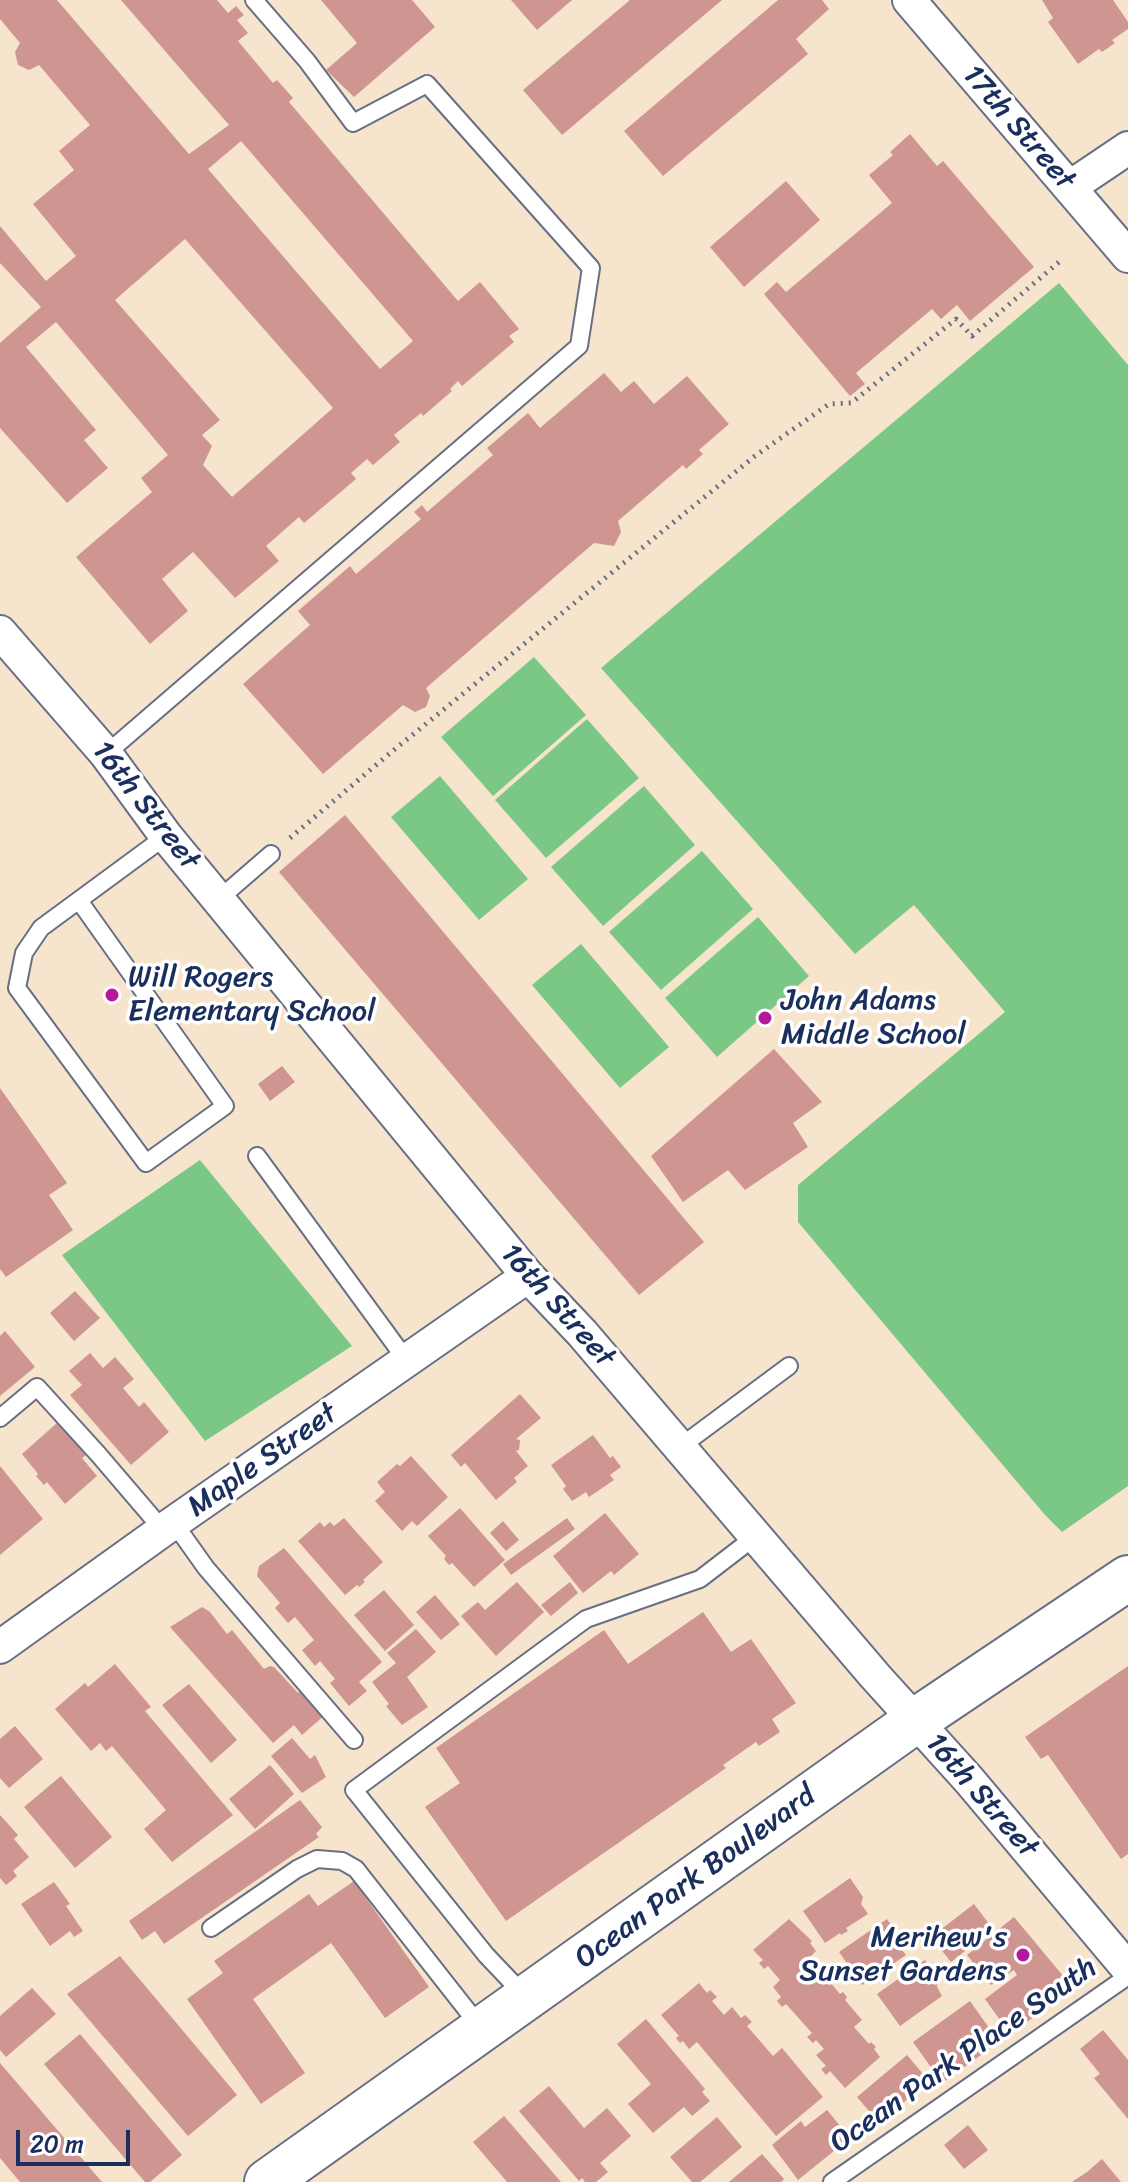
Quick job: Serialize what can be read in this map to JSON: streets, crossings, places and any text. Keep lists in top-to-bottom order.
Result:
{
  "streets": {
    "street": [
      "17th Street",
      "16th Street",
      "Maple Street",
      "Ocean Park Boulevard"
    ],
    "lane": ["Ocean Park Place South"]
  },
  "crossings": [
    ["16th Street", "Maple Street"],
    ["16th Street", "Ocean Park Boulevard"]
  ],
  "places": ["Will Rogers Elementary School", "John Adams Middle School", "Merihew's Sunset Gardens"],
  "scale_bar": "20 m"
}
